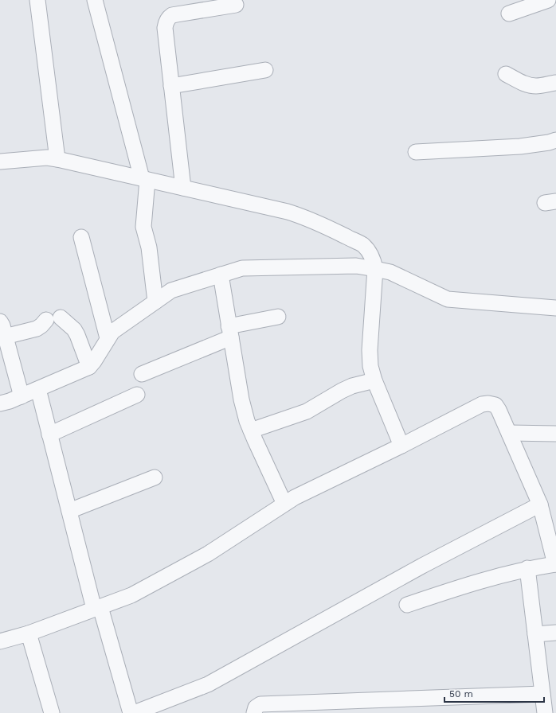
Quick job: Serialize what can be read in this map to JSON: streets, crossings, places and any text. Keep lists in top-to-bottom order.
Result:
{
  "scale_bar": "50 m"
}
